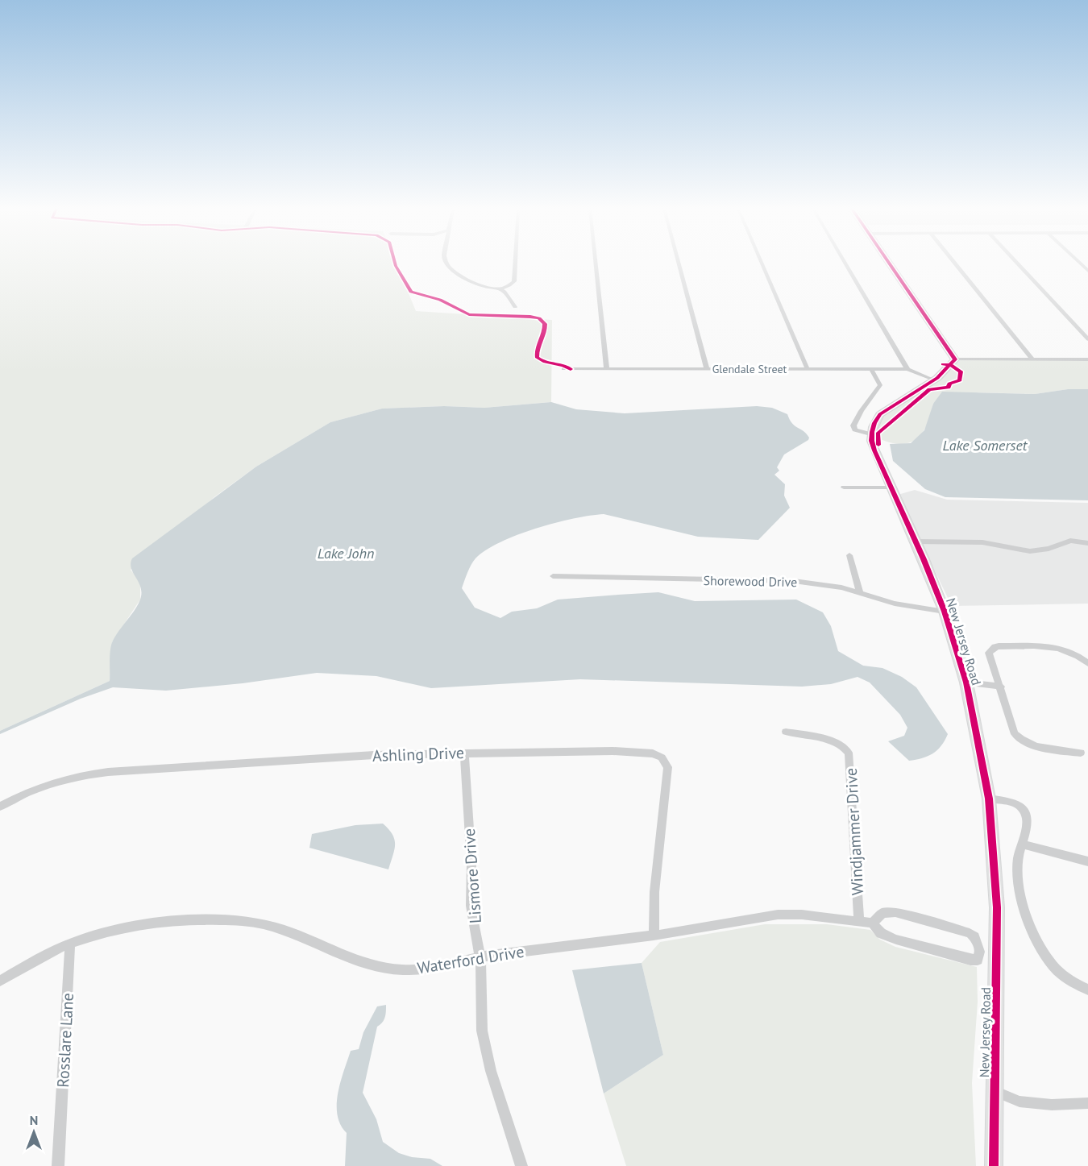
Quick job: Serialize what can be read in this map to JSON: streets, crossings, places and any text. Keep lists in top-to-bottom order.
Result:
{
  "streets": {
    "street": [
      "Glendale Street",
      "Shorewood Drive",
      "New Jersey Road",
      "Ashling Drive",
      "Windjammer Drive",
      "Lismore Drive",
      "Waterford Drive",
      "Rosslare Lane"
    ]
  },
  "crossings": [
    ["Shorewood Drive", "New Jersey Road"],
    ["Ashling Drive", "Lismore Drive"],
    ["Ashling Drive", "Waterford Drive"],
    ["Windjammer Drive", "Waterford Drive"],
    ["Lismore Drive", "Waterford Drive"],
    ["Waterford Drive", "Rosslare Lane"]
  ],
  "water": ["Lake Somerset", "Lake John"],
  "north": "top"
}
